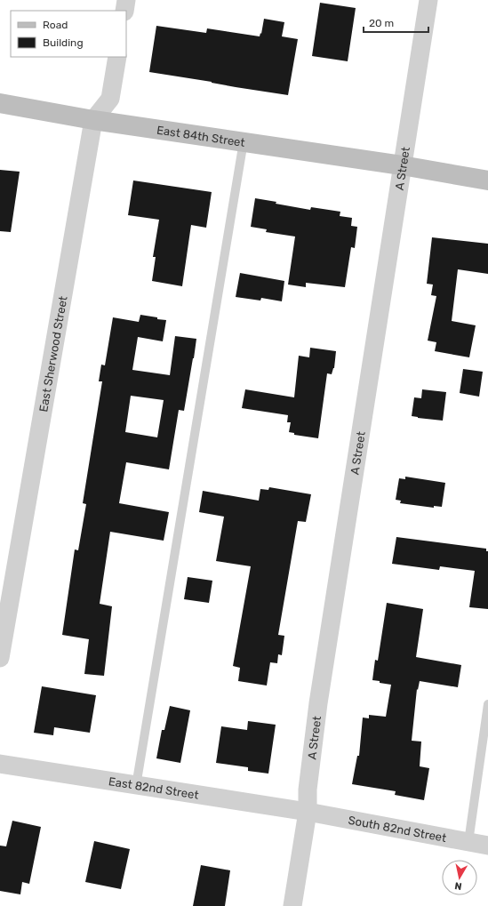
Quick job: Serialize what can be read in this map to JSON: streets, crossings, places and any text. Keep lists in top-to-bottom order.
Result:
{
  "streets": {
    "street": [
      "East 84th Street",
      "A Street",
      "East Sherwood Street",
      "East 82nd Street",
      "South 82nd Street"
    ]
  },
  "crossings": [
    ["East 84th Street", "A Street"],
    ["East 84th Street", "East Sherwood Street"],
    ["A Street", "East 82nd Street"],
    ["A Street", "South 82nd Street"],
    ["East 82nd Street", "South 82nd Street"]
  ],
  "legend": ["Road", "Building"],
  "scale_bar": "20 m",
  "north": "bottom"
}
